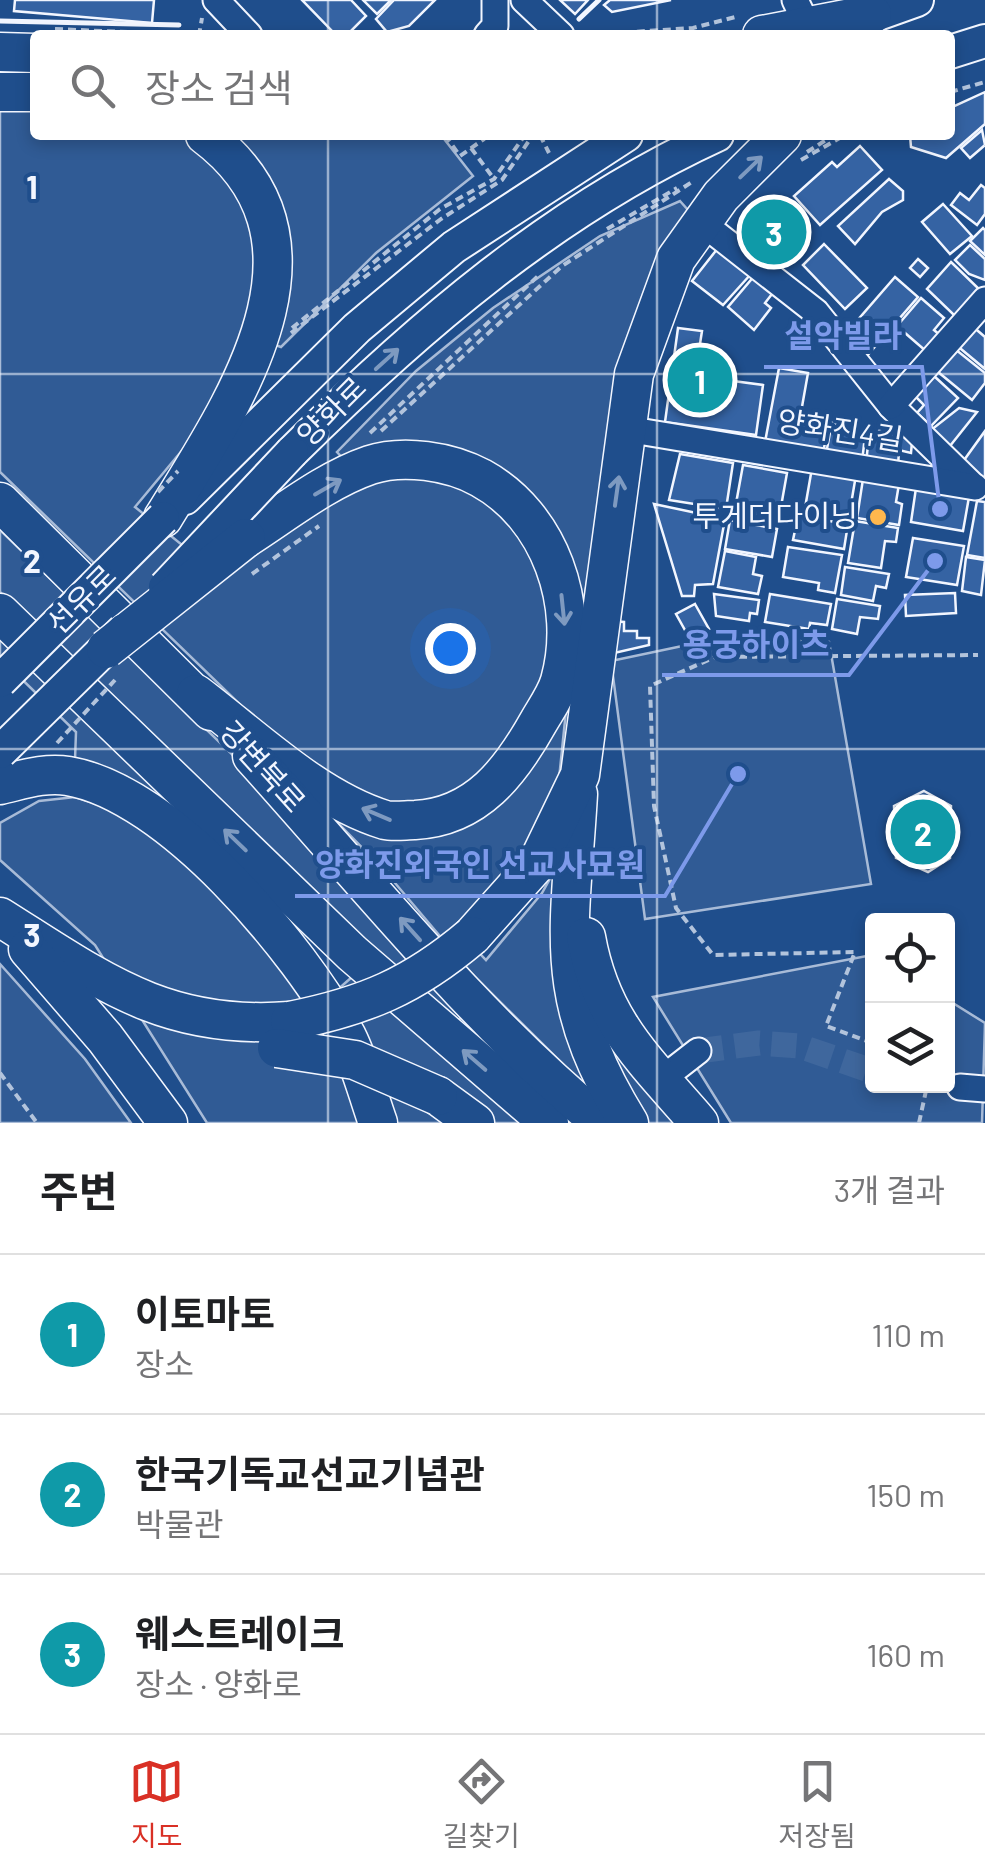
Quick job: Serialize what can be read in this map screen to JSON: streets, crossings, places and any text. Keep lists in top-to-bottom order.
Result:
{
  "streets": {
    "highway": ["강변북로"],
    "main road": ["양화로", "선유로"],
    "street": ["양화진4길"]
  },
  "crossings": [
    ["양화로", "선유로"]
  ],
  "places": [
    "설악빌라",
    "투게더다이닝",
    "용궁하이츠",
    "양화진외국인 선교사묘원"
  ],
  "page": {
    "search": "장소 검색",
    "pins": ["3", "1", "2"],
    "heading": ["주변", "3개 결과"],
    "list": [
      {
        "mark": "1",
        "name": "이토마토",
        "note": "장소",
        "value": "110 m"
      },
      {
        "mark": "2",
        "name": "한국기독교선교기념관",
        "note": "박물관",
        "value": "150 m"
      },
      {
        "mark": "3",
        "name": "웨스트레이크",
        "note": "장소 · 양화로",
        "value": "160 m"
      }
    ],
    "nav": ["지도", "길찾기", "저장됨"]
  },
  "grid": {
    "rows": ["1", "2", "3"]
  }
}
